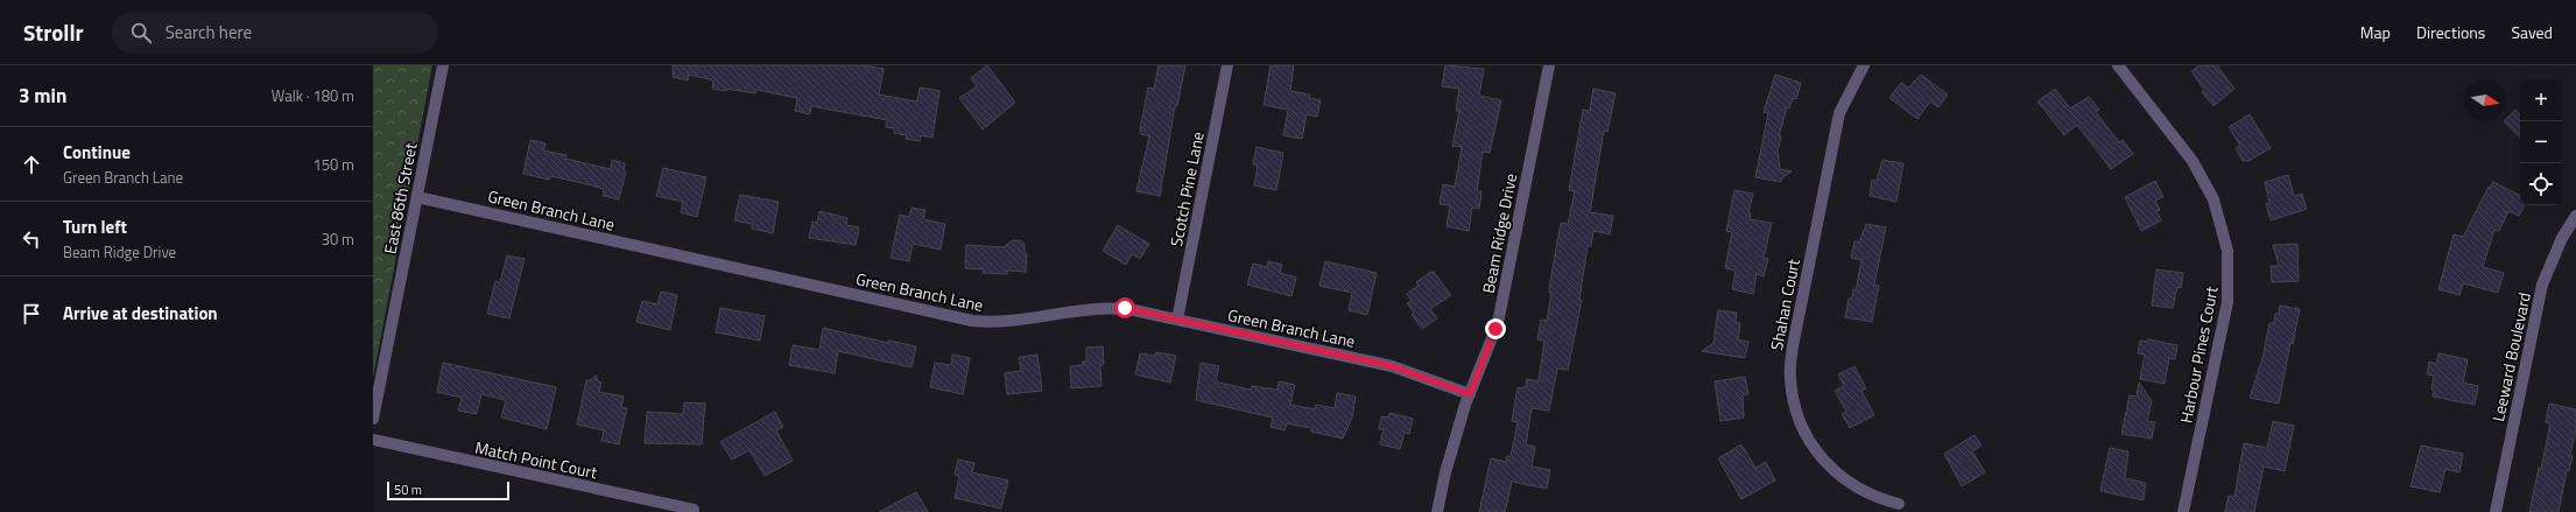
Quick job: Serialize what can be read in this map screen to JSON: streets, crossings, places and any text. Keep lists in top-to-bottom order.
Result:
{
  "streets": {
    "street": [
      "Scotch Pine Lane",
      "East 86th Street",
      "Green Branch Lane",
      "Beam Ridge Drive",
      "Shahan Court",
      "Harbour Pines Court",
      "Leeward Boulevard",
      "Match Point Court"
    ]
  },
  "crossings": [
    ["Scotch Pine Lane", "Green Branch Lane"],
    ["East 86th Street", "Green Branch Lane"],
    ["Green Branch Lane", "Beam Ridge Drive"]
  ],
  "scale_bar": "50 m",
  "north": "right",
  "page": {
    "header": "Strollr",
    "search": "Search here",
    "nav": ["Map", "Directions", "Saved"],
    "heading": ["3 min", "Walk · 180 m"],
    "map_buttons": ["+", "−"],
    "list": [
      ["Continue", "Green Branch Lane", "150 m"],
      ["Turn left", "Beam Ridge Drive", "30 m"],
      "Arrive at destination"
    ],
    "scale": "50 m"
  }
}
